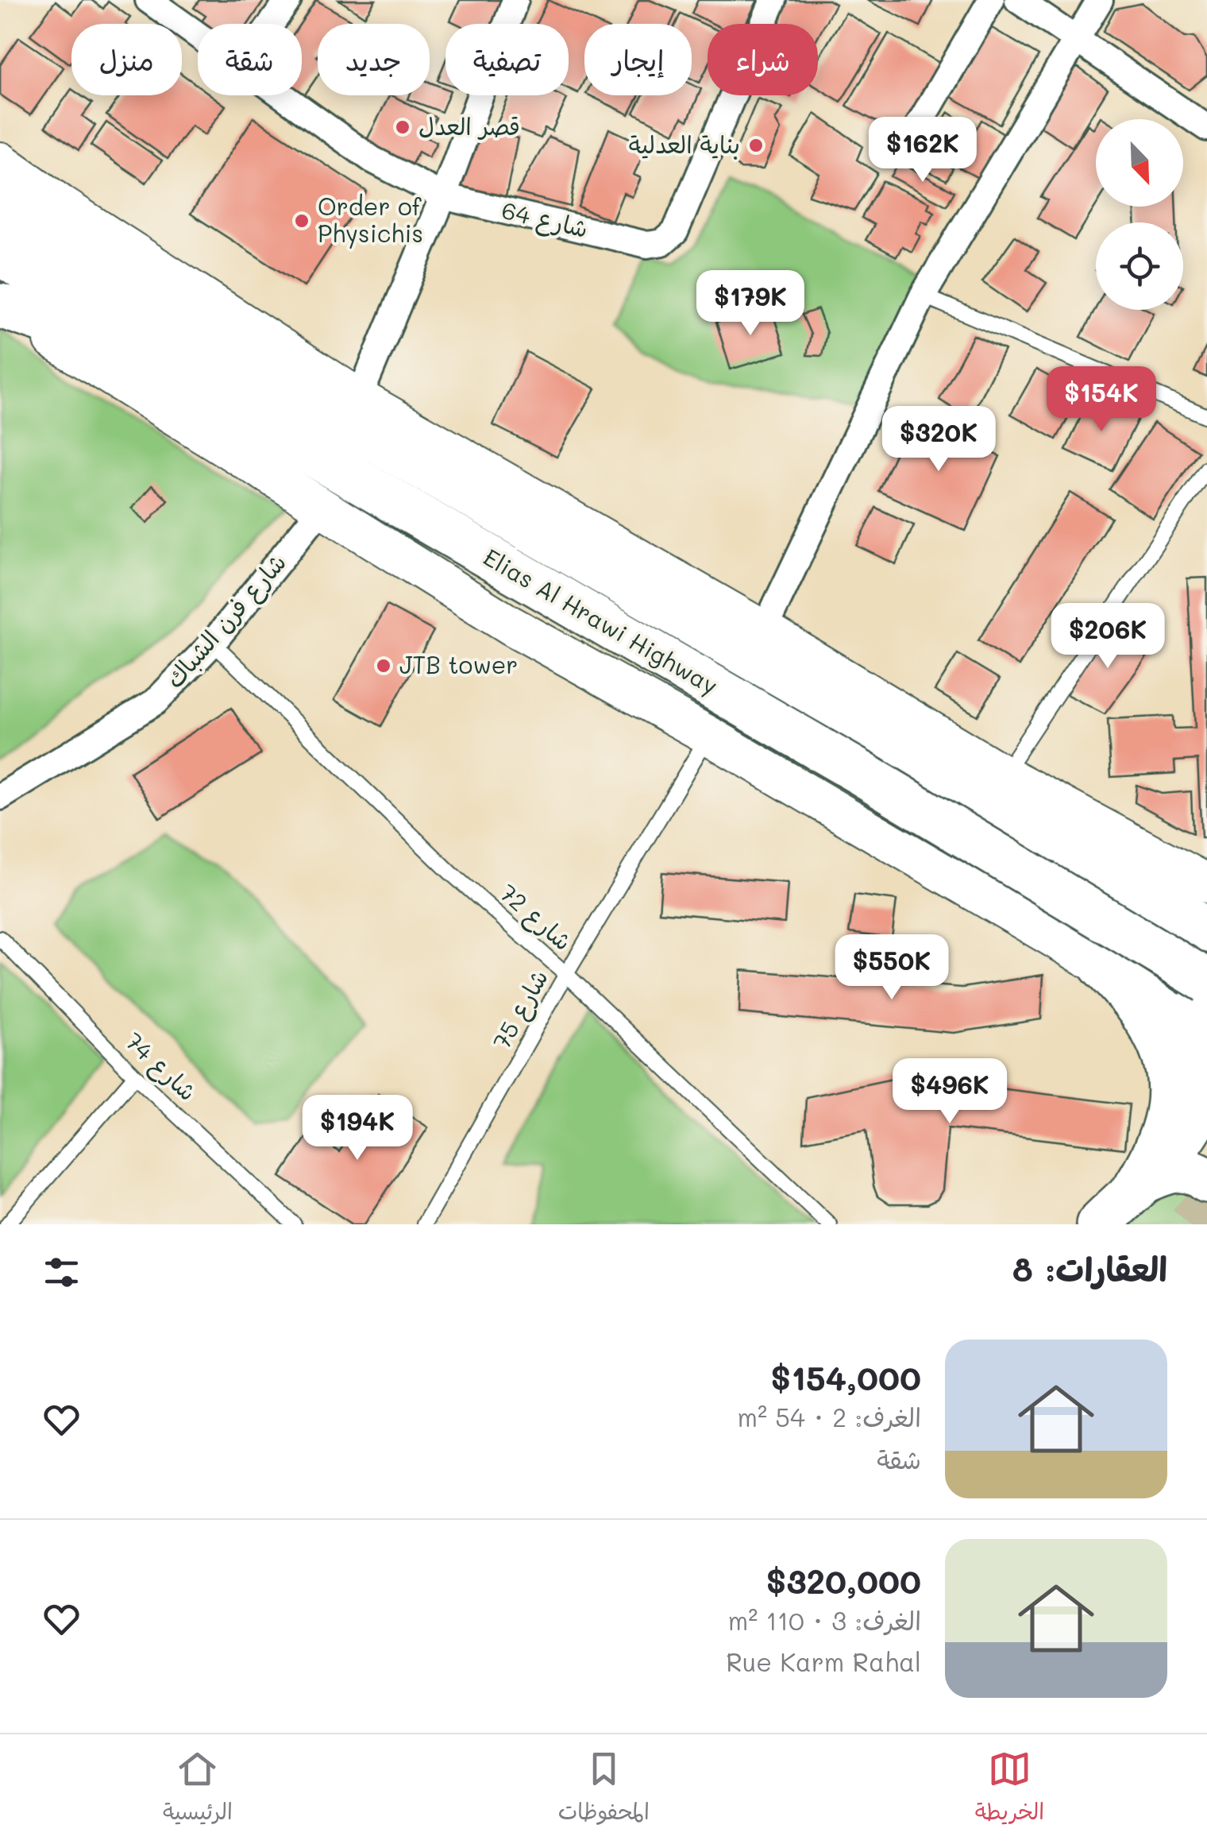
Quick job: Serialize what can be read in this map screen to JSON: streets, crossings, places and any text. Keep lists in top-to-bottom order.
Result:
{
  "streets": {
    "highway": ["Elias Al Hrawi Highway"],
    "street": ["شارع 64", "شارع فرن الشباك"],
    "lane": ["شارع 72", "شارع 75", "شارع 74"]
  },
  "crossings": [
    ["شارع فرن الشباك", "Elias Al Hrawi Highway"],
    ["شارع فرن الشباك", "شارع 72"],
    ["Elias Al Hrawi Highway", "شارع 75"],
    ["شارع 72", "شارع 75"]
  ],
  "places": [
    "قصر العدل",
    "بناية العدلية",
    "Order of Physichis",
    "JTB tower"
  ],
  "north": "bottom right",
  "page": {
    "chip": [
      "شراء",
      "إيجار",
      "تصفية",
      "جديد",
      "شقة",
      "منزل"
    ],
    "price": [
      "$162K",
      "$179K",
      "$154K",
      "$320K",
      "$206K",
      "$550K",
      "$496K",
      "$194K"
    ],
    "heading": "العقارات: 8",
    "list": [
      {
        "name": "$154,000",
        "note": "الغرف: 2 · 54 m² · شقة"
      },
      {
        "name": "$320,000",
        "note": "الغرف: 3 · 110 m² · Rue Karm Rahal"
      }
    ],
    "tabs": ["الخريطة", "المحفوظات", "الرئيسية"]
  }
}
